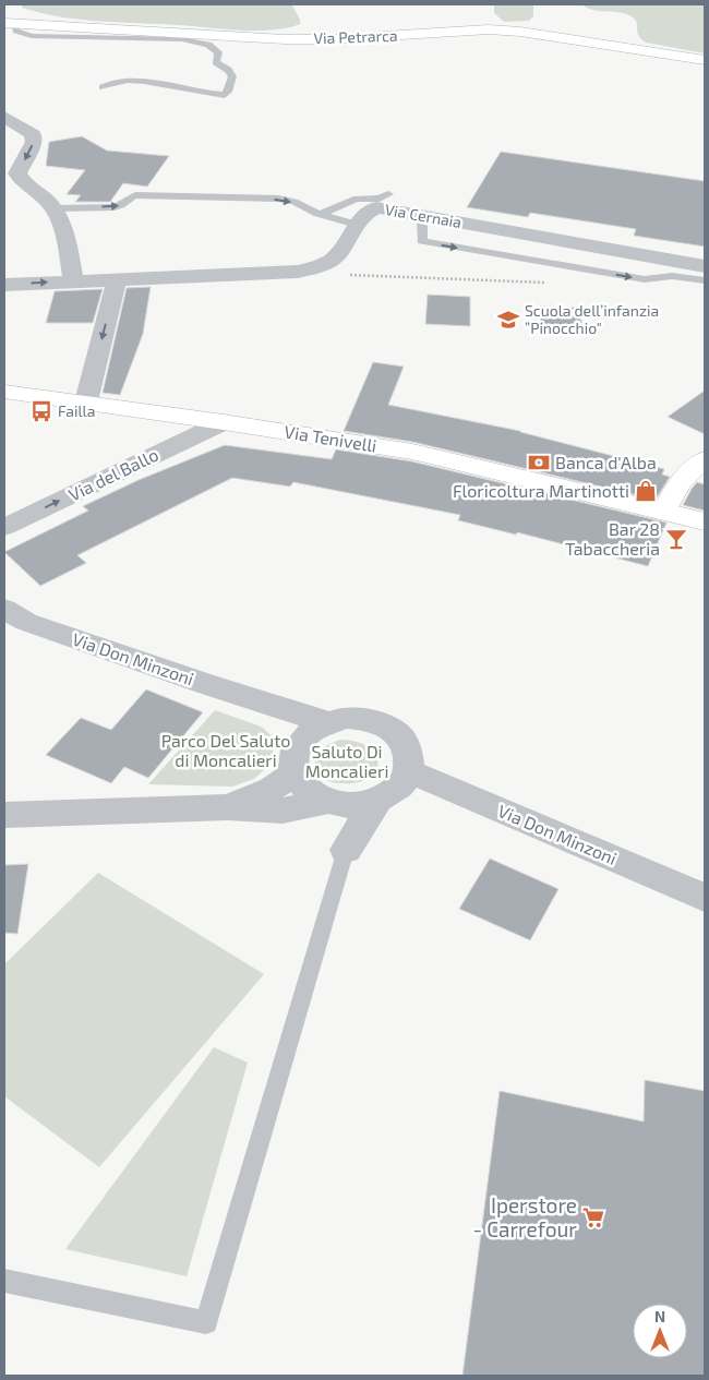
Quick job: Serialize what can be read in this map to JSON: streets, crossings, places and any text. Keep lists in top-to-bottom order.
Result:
{
  "streets": {
    "street": [
      "Via Petrarca",
      "Via Cernaia",
      "Via Tenivelli",
      "Via del Ballo",
      "Via Don Minzoni"
    ]
  },
  "crossings": [
    ["Via Tenivelli", "Via del Ballo"]
  ],
  "one_way": ["Via del Ballo"],
  "parks": ["Parco Del Saluto di Moncalieri", "Saluto Di Moncalieri"],
  "places": {
    "school or university": ["Scuola dell’infanzia ”Pinocchio\""],
    "bus stop": ["Failla"],
    "bank": ["Banca d'Alba"],
    "shop": ["Floricoltura Martinotti"],
    "bar": ["Bar 28 Tabaccheria"],
    "supermarket": ["Iperstore - Carrefour"]
  },
  "north": "top"
}
